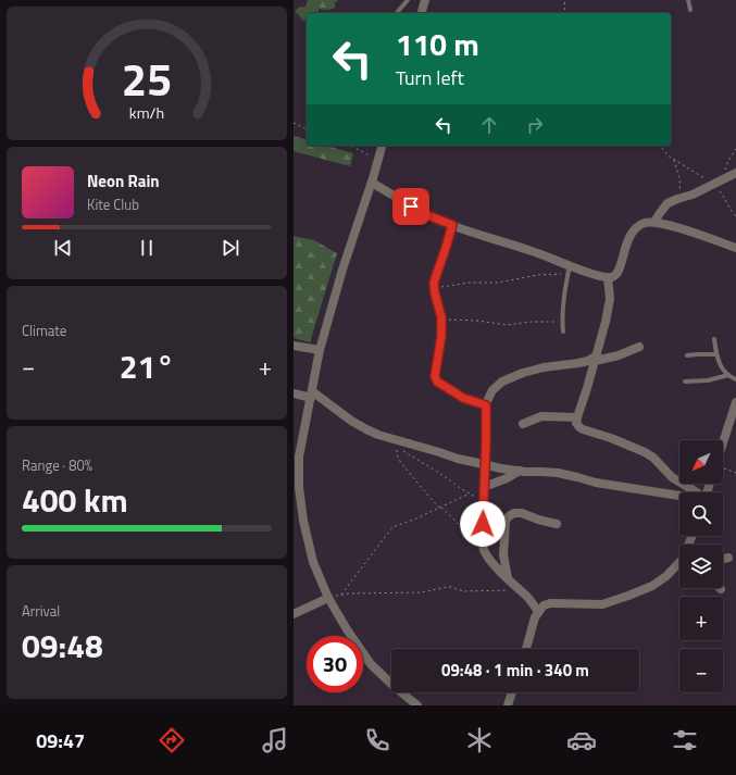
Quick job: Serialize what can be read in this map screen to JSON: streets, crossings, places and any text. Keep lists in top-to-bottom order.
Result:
{
  "north": "bottom left",
  "page": {
    "turn": ["110 m", "Turn left"],
    "song": ["Neon Rain", "Kite Club"],
    "tile": [
      "Climate",
      ["Range · 80%", "400 km"],
      ["Arrival", "09:48"]
    ],
    "heat": ["−", "21°", "+"],
    "map_buttons": ["+", "−"],
    "limit": "30",
    "trip": "09:48 · 1 min · 340 m",
    "tabs": "09:47",
    "gauge": ["25", "km/h"]
  }
}
